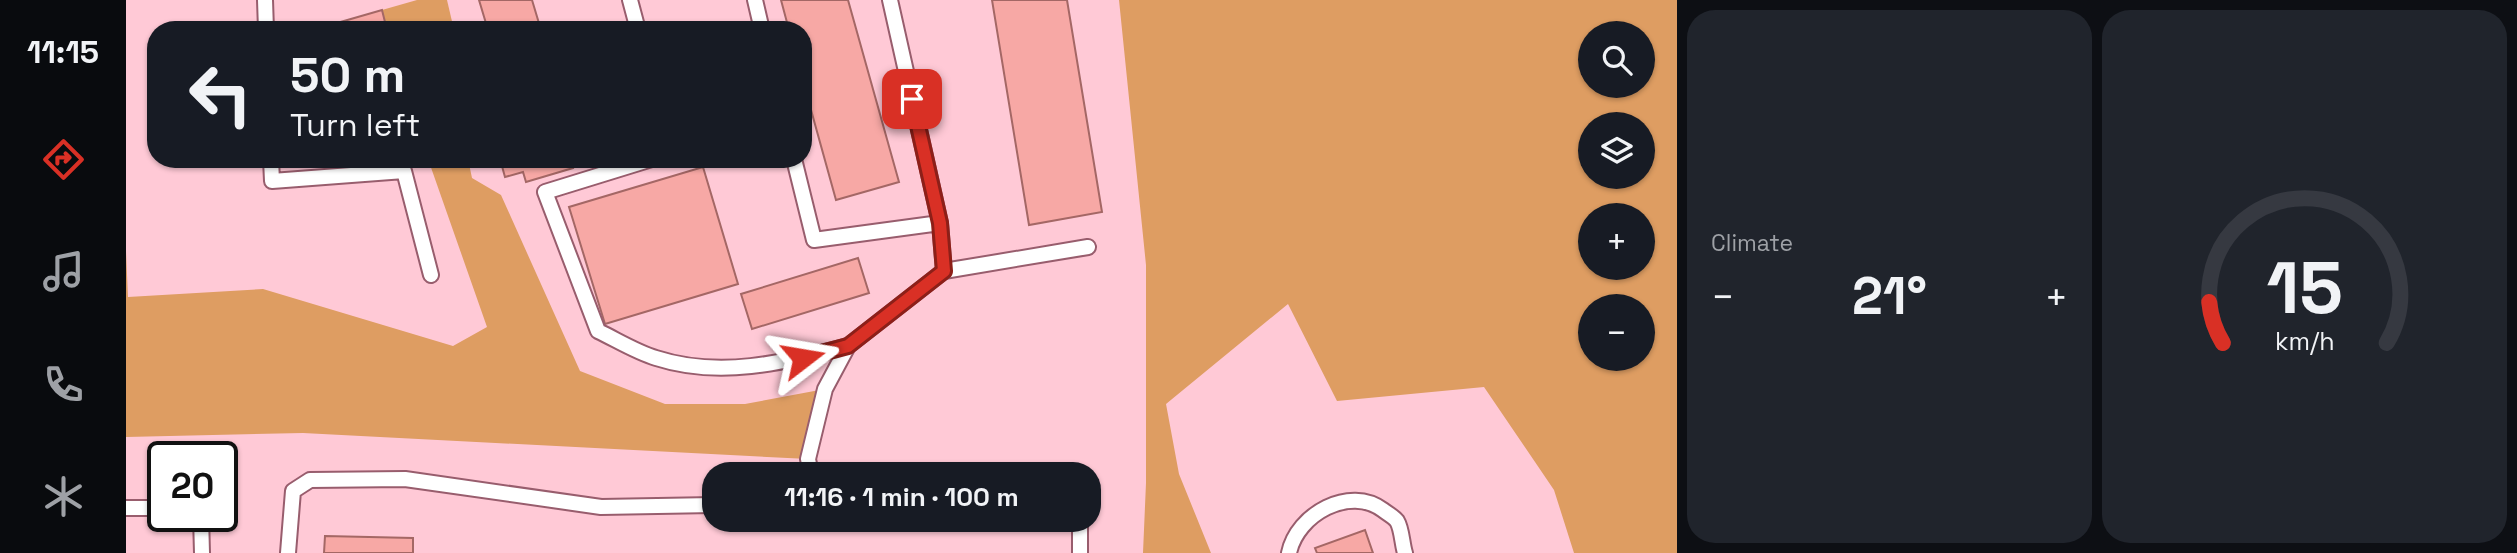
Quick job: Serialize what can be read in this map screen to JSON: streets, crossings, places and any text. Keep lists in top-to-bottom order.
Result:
{
  "page": {
    "tabs": "11:15",
    "tile": "Climate",
    "map_buttons": ["+", "−"],
    "turn": ["50 m", "Turn left"],
    "heat": ["−", "21°", "+"],
    "limit": "20",
    "trip": "11:16 · 1 min · 100 m",
    "gauge": ["15", "km/h"]
  }
}
